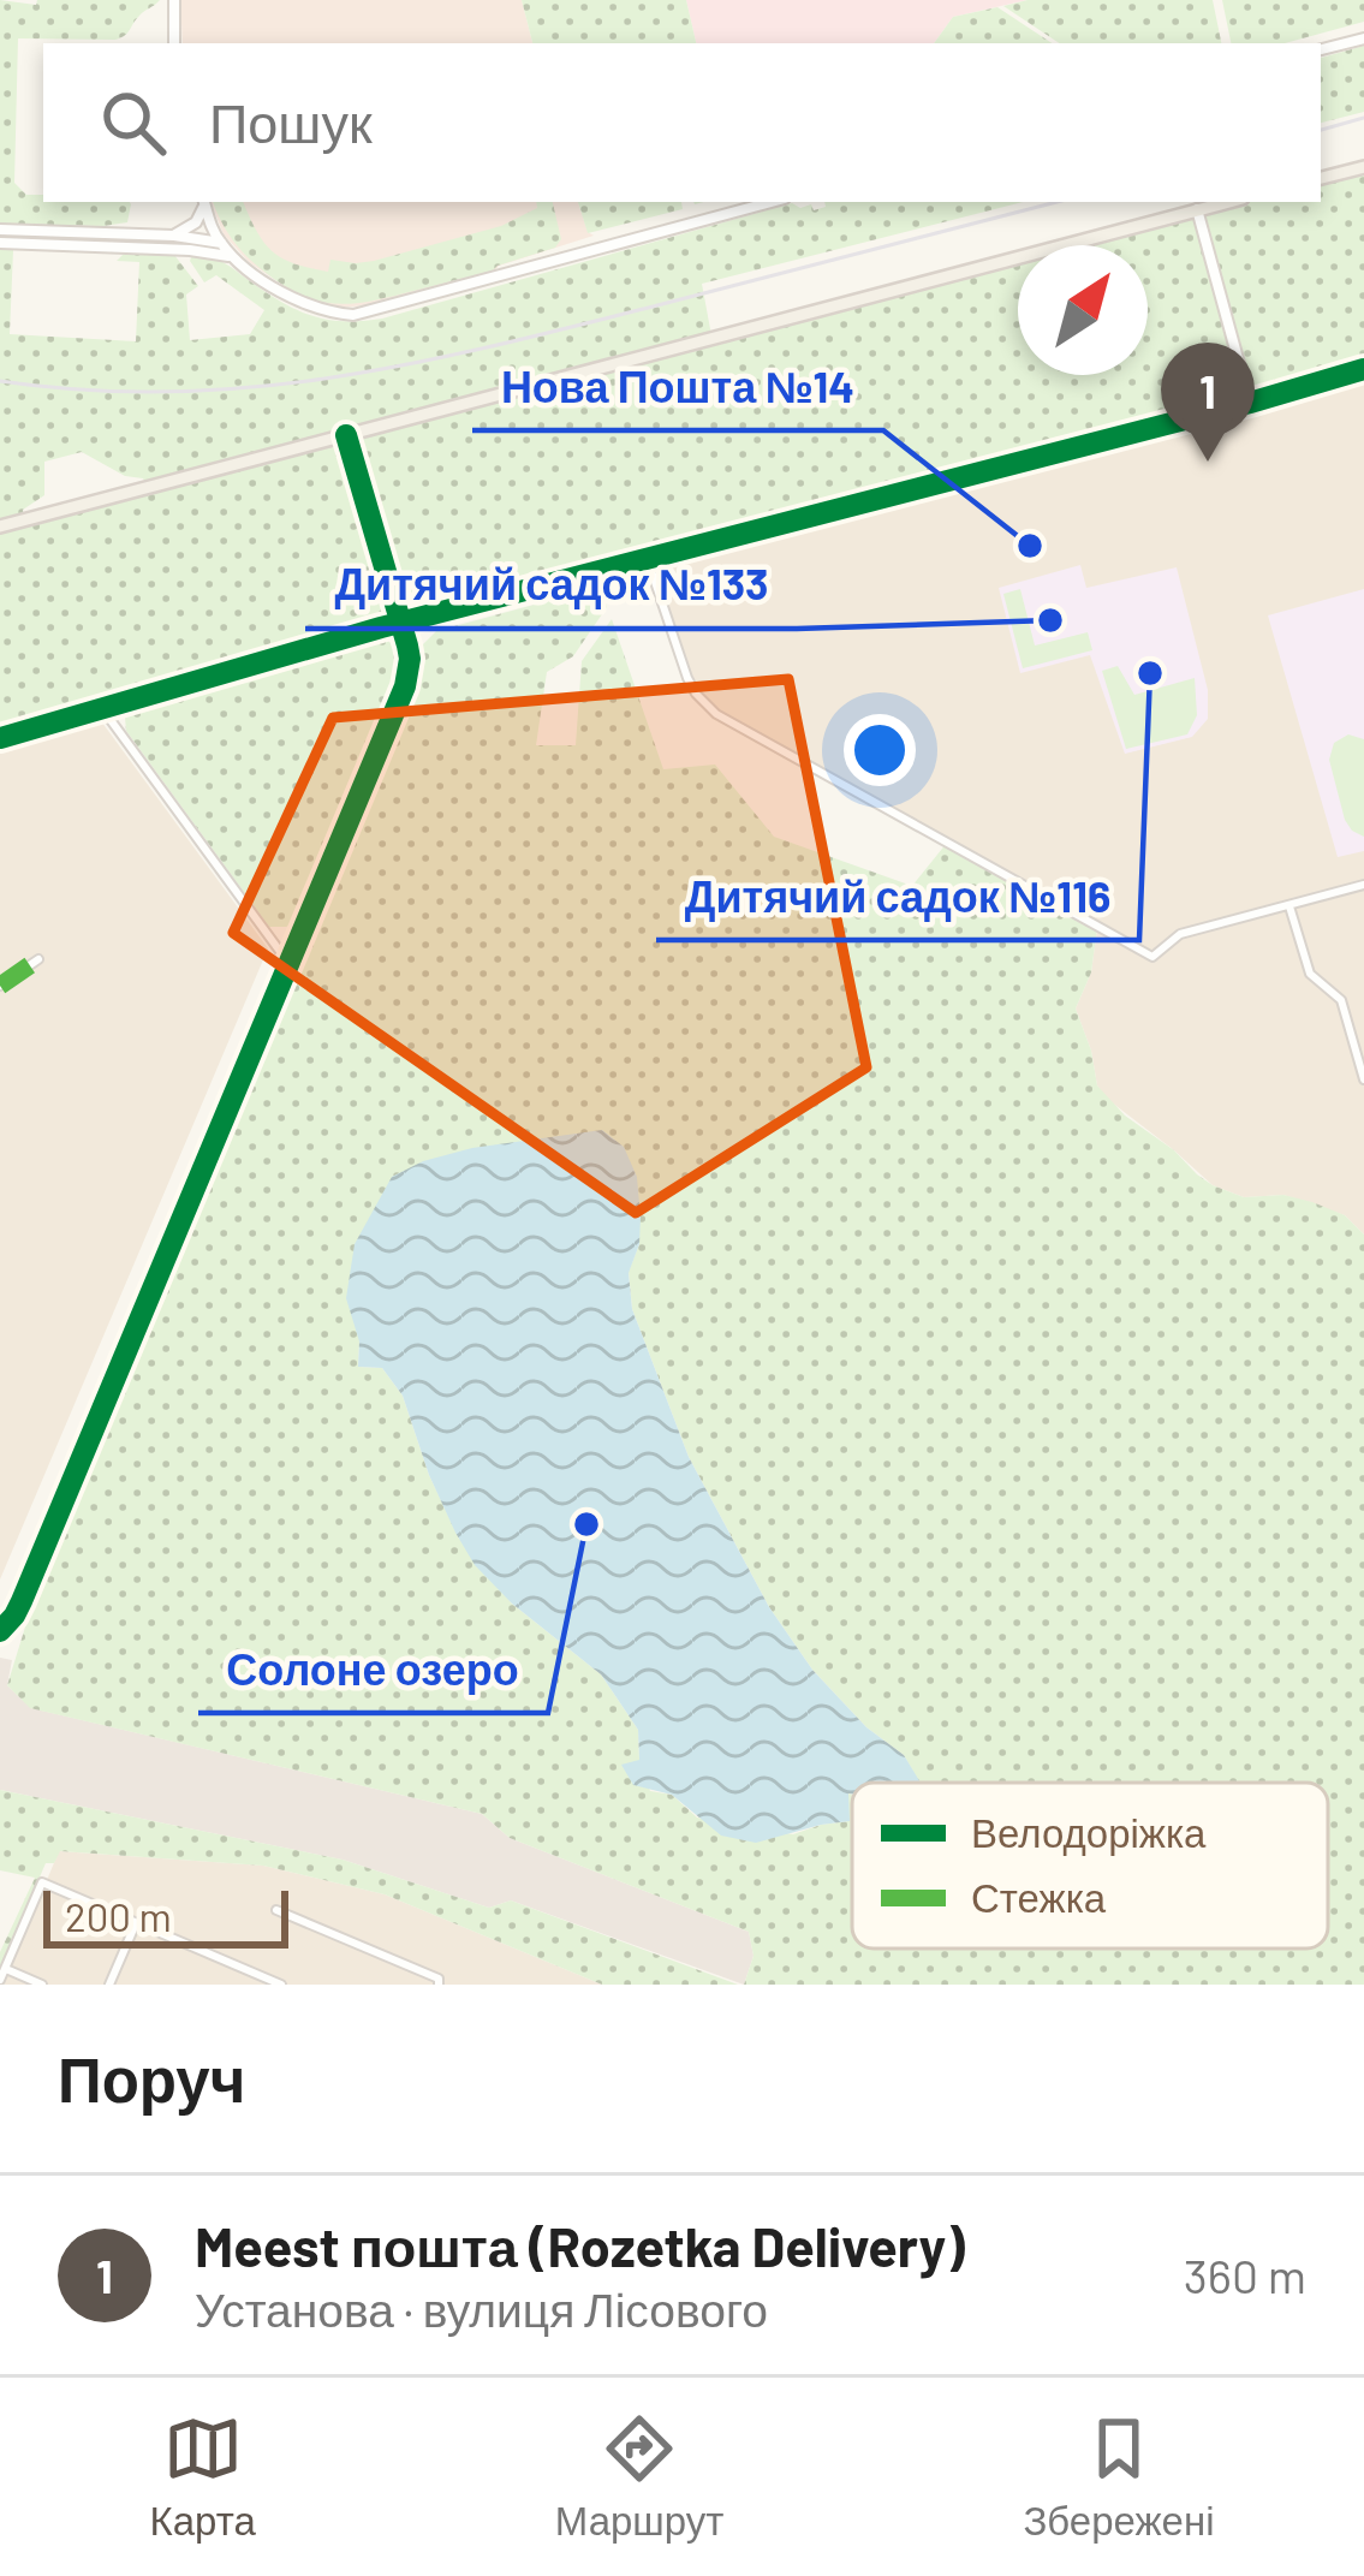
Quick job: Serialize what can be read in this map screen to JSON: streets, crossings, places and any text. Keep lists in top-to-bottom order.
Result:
{
  "places": [
    "Нова Пошта №14",
    "Дитячий садок №133",
    "Дитячий садок №116",
    "Солоне озеро"
  ],
  "legend": ["Велодоріжка", "Стежка"],
  "scale_bar": "200 m",
  "north": "top right",
  "page": {
    "search": "Пошук",
    "pins": "1",
    "scale": "200 m",
    "heading": "Поруч",
    "list": [
      {
        "mark": "1",
        "name": "Meest пошта (Rozetka Delivery)",
        "note": "Установа · вулиця Лісового",
        "value": "360 m"
      }
    ],
    "nav": ["Карта", "Маршрут", "Збережені"]
  }
}
